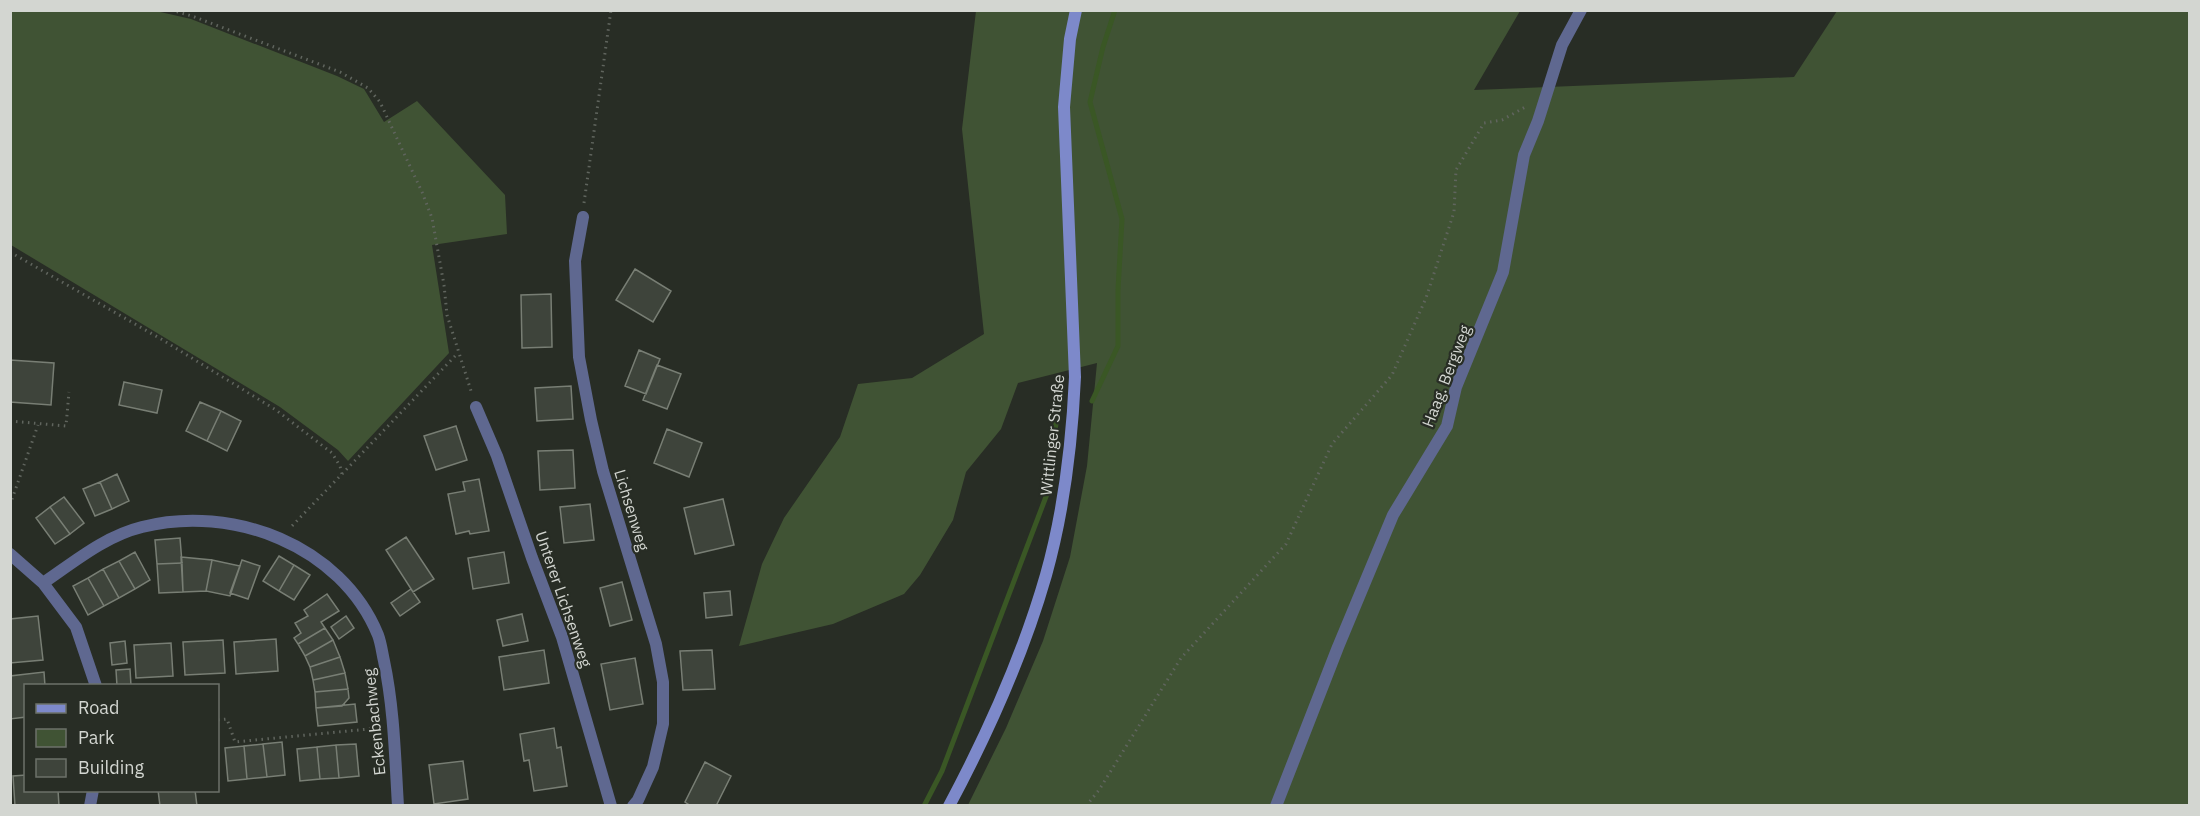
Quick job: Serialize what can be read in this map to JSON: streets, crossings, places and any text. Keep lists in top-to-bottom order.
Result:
{
  "streets": {
    "street": [
      "Haag. Bergweg",
      "Wittlinger Straße",
      "Lichsenweg",
      "Unterer Lichsenweg",
      "Eckenbachweg"
    ]
  },
  "legend": ["Road", "Park", "Building"]
}
